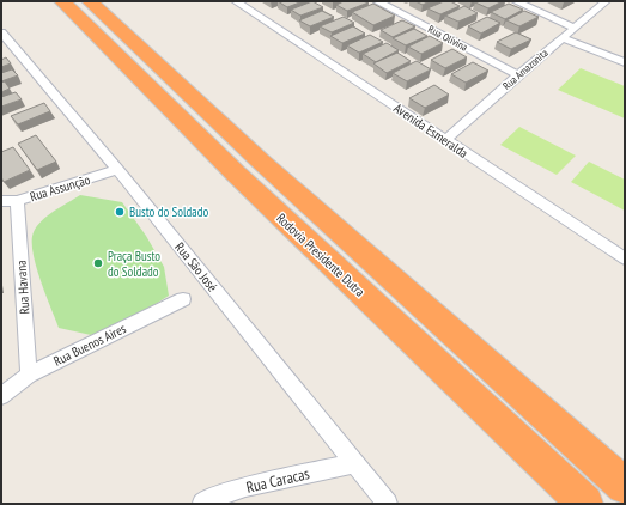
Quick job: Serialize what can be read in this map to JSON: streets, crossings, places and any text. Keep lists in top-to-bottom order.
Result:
{
  "streets": {
    "highway": ["Rodovia Presidente Dutra"],
    "street": [
      "Rua Olivina",
      "Rua Amazonita",
      "Avenida Esmeralda",
      "Rua Assunção",
      "Rua São José",
      "Rua Havana",
      "Rua Buenos Aires",
      "Rua Caracas"
    ]
  },
  "crossings": [
    ["Rua Olivina", "Rua Amazonita"],
    ["Rua Amazonita", "Avenida Esmeralda"],
    ["Rua Assunção", "Rua São José"],
    ["Rua Assunção", "Rua Havana"],
    ["Rua São José", "Rua Caracas"],
    ["Rua Havana", "Rua Buenos Aires"]
  ],
  "places": ["Busto do Soldado", "Praça Busto do Soldado"]
}
